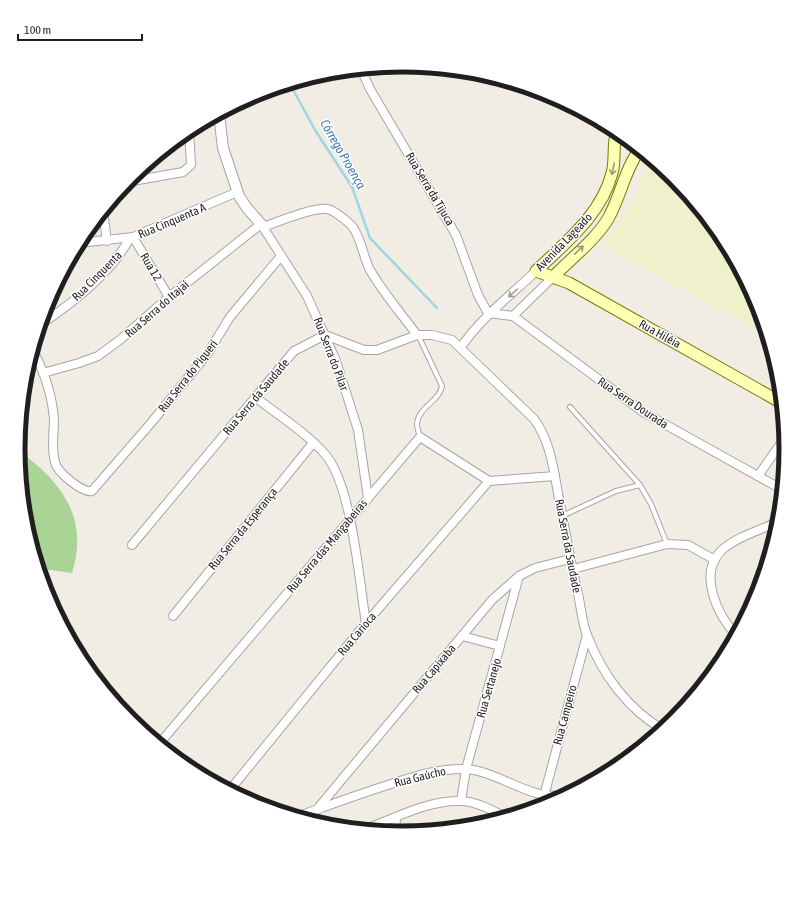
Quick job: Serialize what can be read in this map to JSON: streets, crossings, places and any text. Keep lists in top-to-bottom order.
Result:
{
  "streets": {
    "main road": ["Avenida Lageado", "Rua Hiléia"],
    "street": [
      "Rua Serra da Tijuca",
      "Rua Cinquenta A",
      "Rua 12",
      "Rua Cinquenta",
      "Rua Serra do Itajaí",
      "Rua Serra do Pilar",
      "Rua Serra do Piqueri",
      "Rua Serra da Saudade",
      "Rua Serra Dourada",
      "Rua Serra da Esperança",
      "Rua Serra das Mangabeiras",
      "Rua Carioca",
      "Rua Capixaba",
      "Rua Sertanejo",
      "Rua Campeiro",
      "Rua Gaúcho"
    ]
  },
  "crossings": [
    ["Rua Serra da Tijuca", "Avenida Lageado"],
    ["Rua Serra da Tijuca", "Rua Serra Dourada"],
    ["Rua Cinquenta A", "Rua 12"],
    ["Rua Cinquenta A", "Rua Cinquenta"],
    ["Avenida Lageado", "Rua Hiléia"],
    ["Avenida Lageado", "Rua Serra Dourada"],
    ["Rua 12", "Rua Cinquenta"],
    ["Rua 12", "Rua Serra do Itajaí"],
    ["Rua Serra do Itajaí", "Rua Serra do Pilar"],
    ["Rua Serra do Itajaí", "Rua Serra do Piqueri"],
    ["Rua Serra do Pilar", "Rua Serra do Piqueri"],
    ["Rua Serra do Pilar", "Rua Serra da Saudade"],
    ["Rua Serra do Pilar", "Rua Serra das Mangabeiras"],
    ["Rua Serra da Saudade", "Rua Capixaba"],
    ["Rua Serra da Saudade", "Rua Campeiro"],
    ["Rua Capixaba", "Rua Sertanejo"],
    ["Rua Capixaba", "Rua Gaúcho"],
    ["Rua Sertanejo", "Rua Gaúcho"],
    ["Rua Campeiro", "Rua Gaúcho"]
  ],
  "water": ["Córrego Proença"],
  "scale_bar": "100 m"
}
